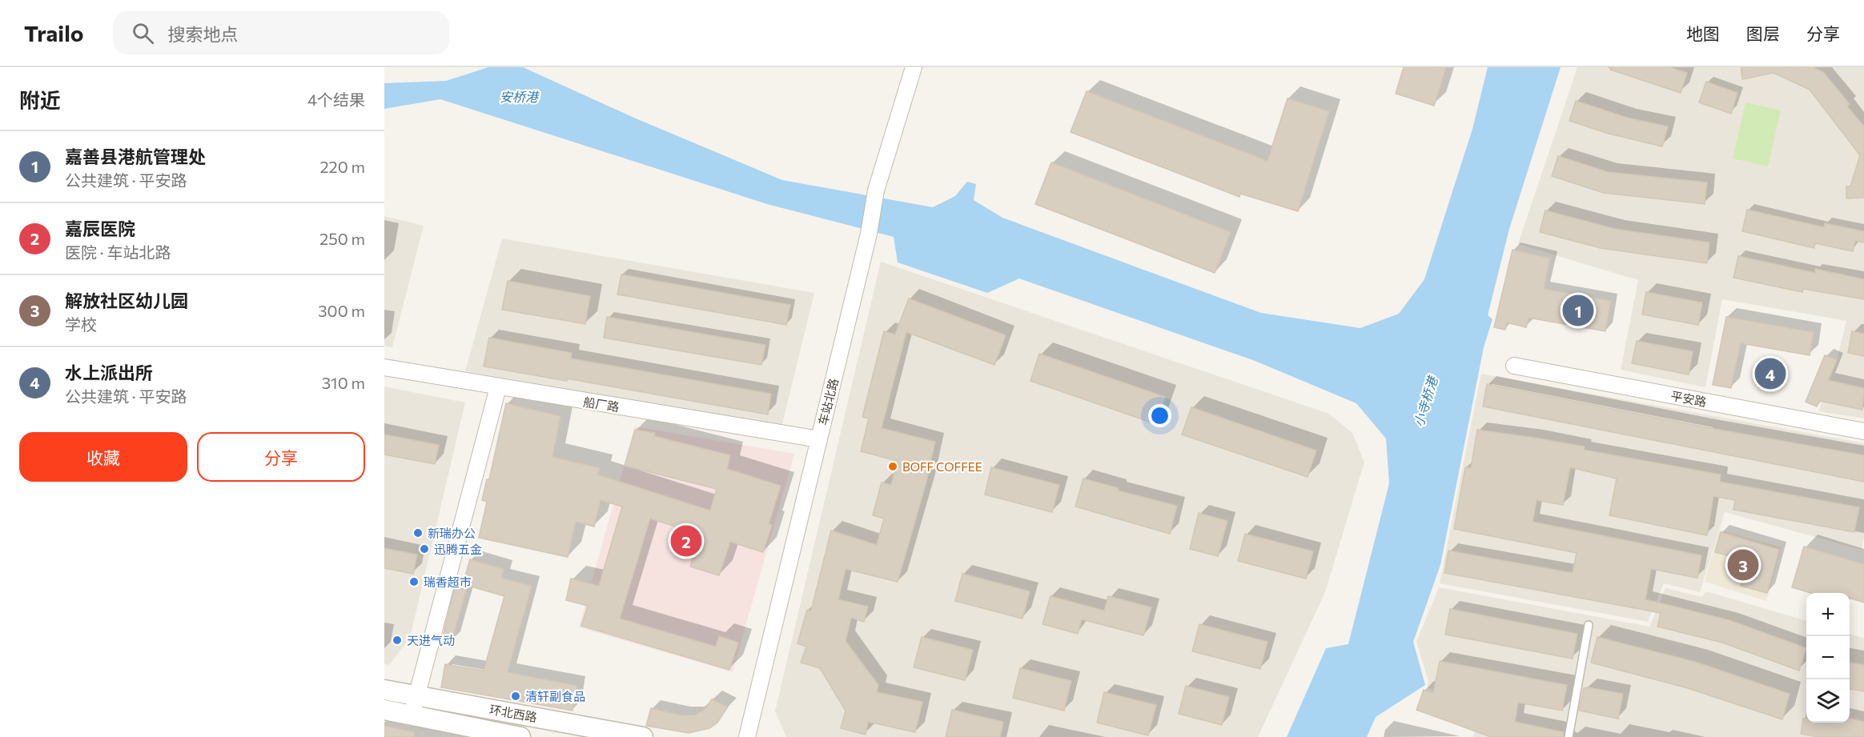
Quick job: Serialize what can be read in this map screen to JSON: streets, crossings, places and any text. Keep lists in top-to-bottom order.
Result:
{
  "streets": {
    "street": [
      "平安路",
      "车站北路",
      "船厂路",
      "环北西路"
    ]
  },
  "crossings": [
    ["车站北路", "船厂路"]
  ],
  "water": ["安桥港", "小寺桥港"],
  "places": [
    "BOFF COFFEE",
    "新瑞办公",
    "迅腾五金",
    "瑞香超市",
    "天进气动",
    "清轩副食品"
  ],
  "page": {
    "header": "Trailo",
    "search": "搜索地点",
    "nav": ["地图", "图层", "分享"],
    "heading": ["附近", "4个结果"],
    "list": [
      {
        "mark": "1",
        "name": "嘉善县港航管理处",
        "note": "公共建筑 · 平安路",
        "value": "220 m"
      },
      {
        "mark": "2",
        "name": "嘉辰医院",
        "note": "医院 · 车站北路",
        "value": "250 m"
      },
      {
        "mark": "3",
        "name": "解放社区幼儿园",
        "note": "学校",
        "value": "300 m"
      },
      {
        "mark": "4",
        "name": "水上派出所",
        "note": "公共建筑 · 平安路",
        "value": "310 m"
      }
    ],
    "pins": [
      "1",
      "4",
      "2",
      "3"
    ],
    "buttons": ["收藏", "分享"],
    "map_buttons": ["+", "−"]
  }
}
